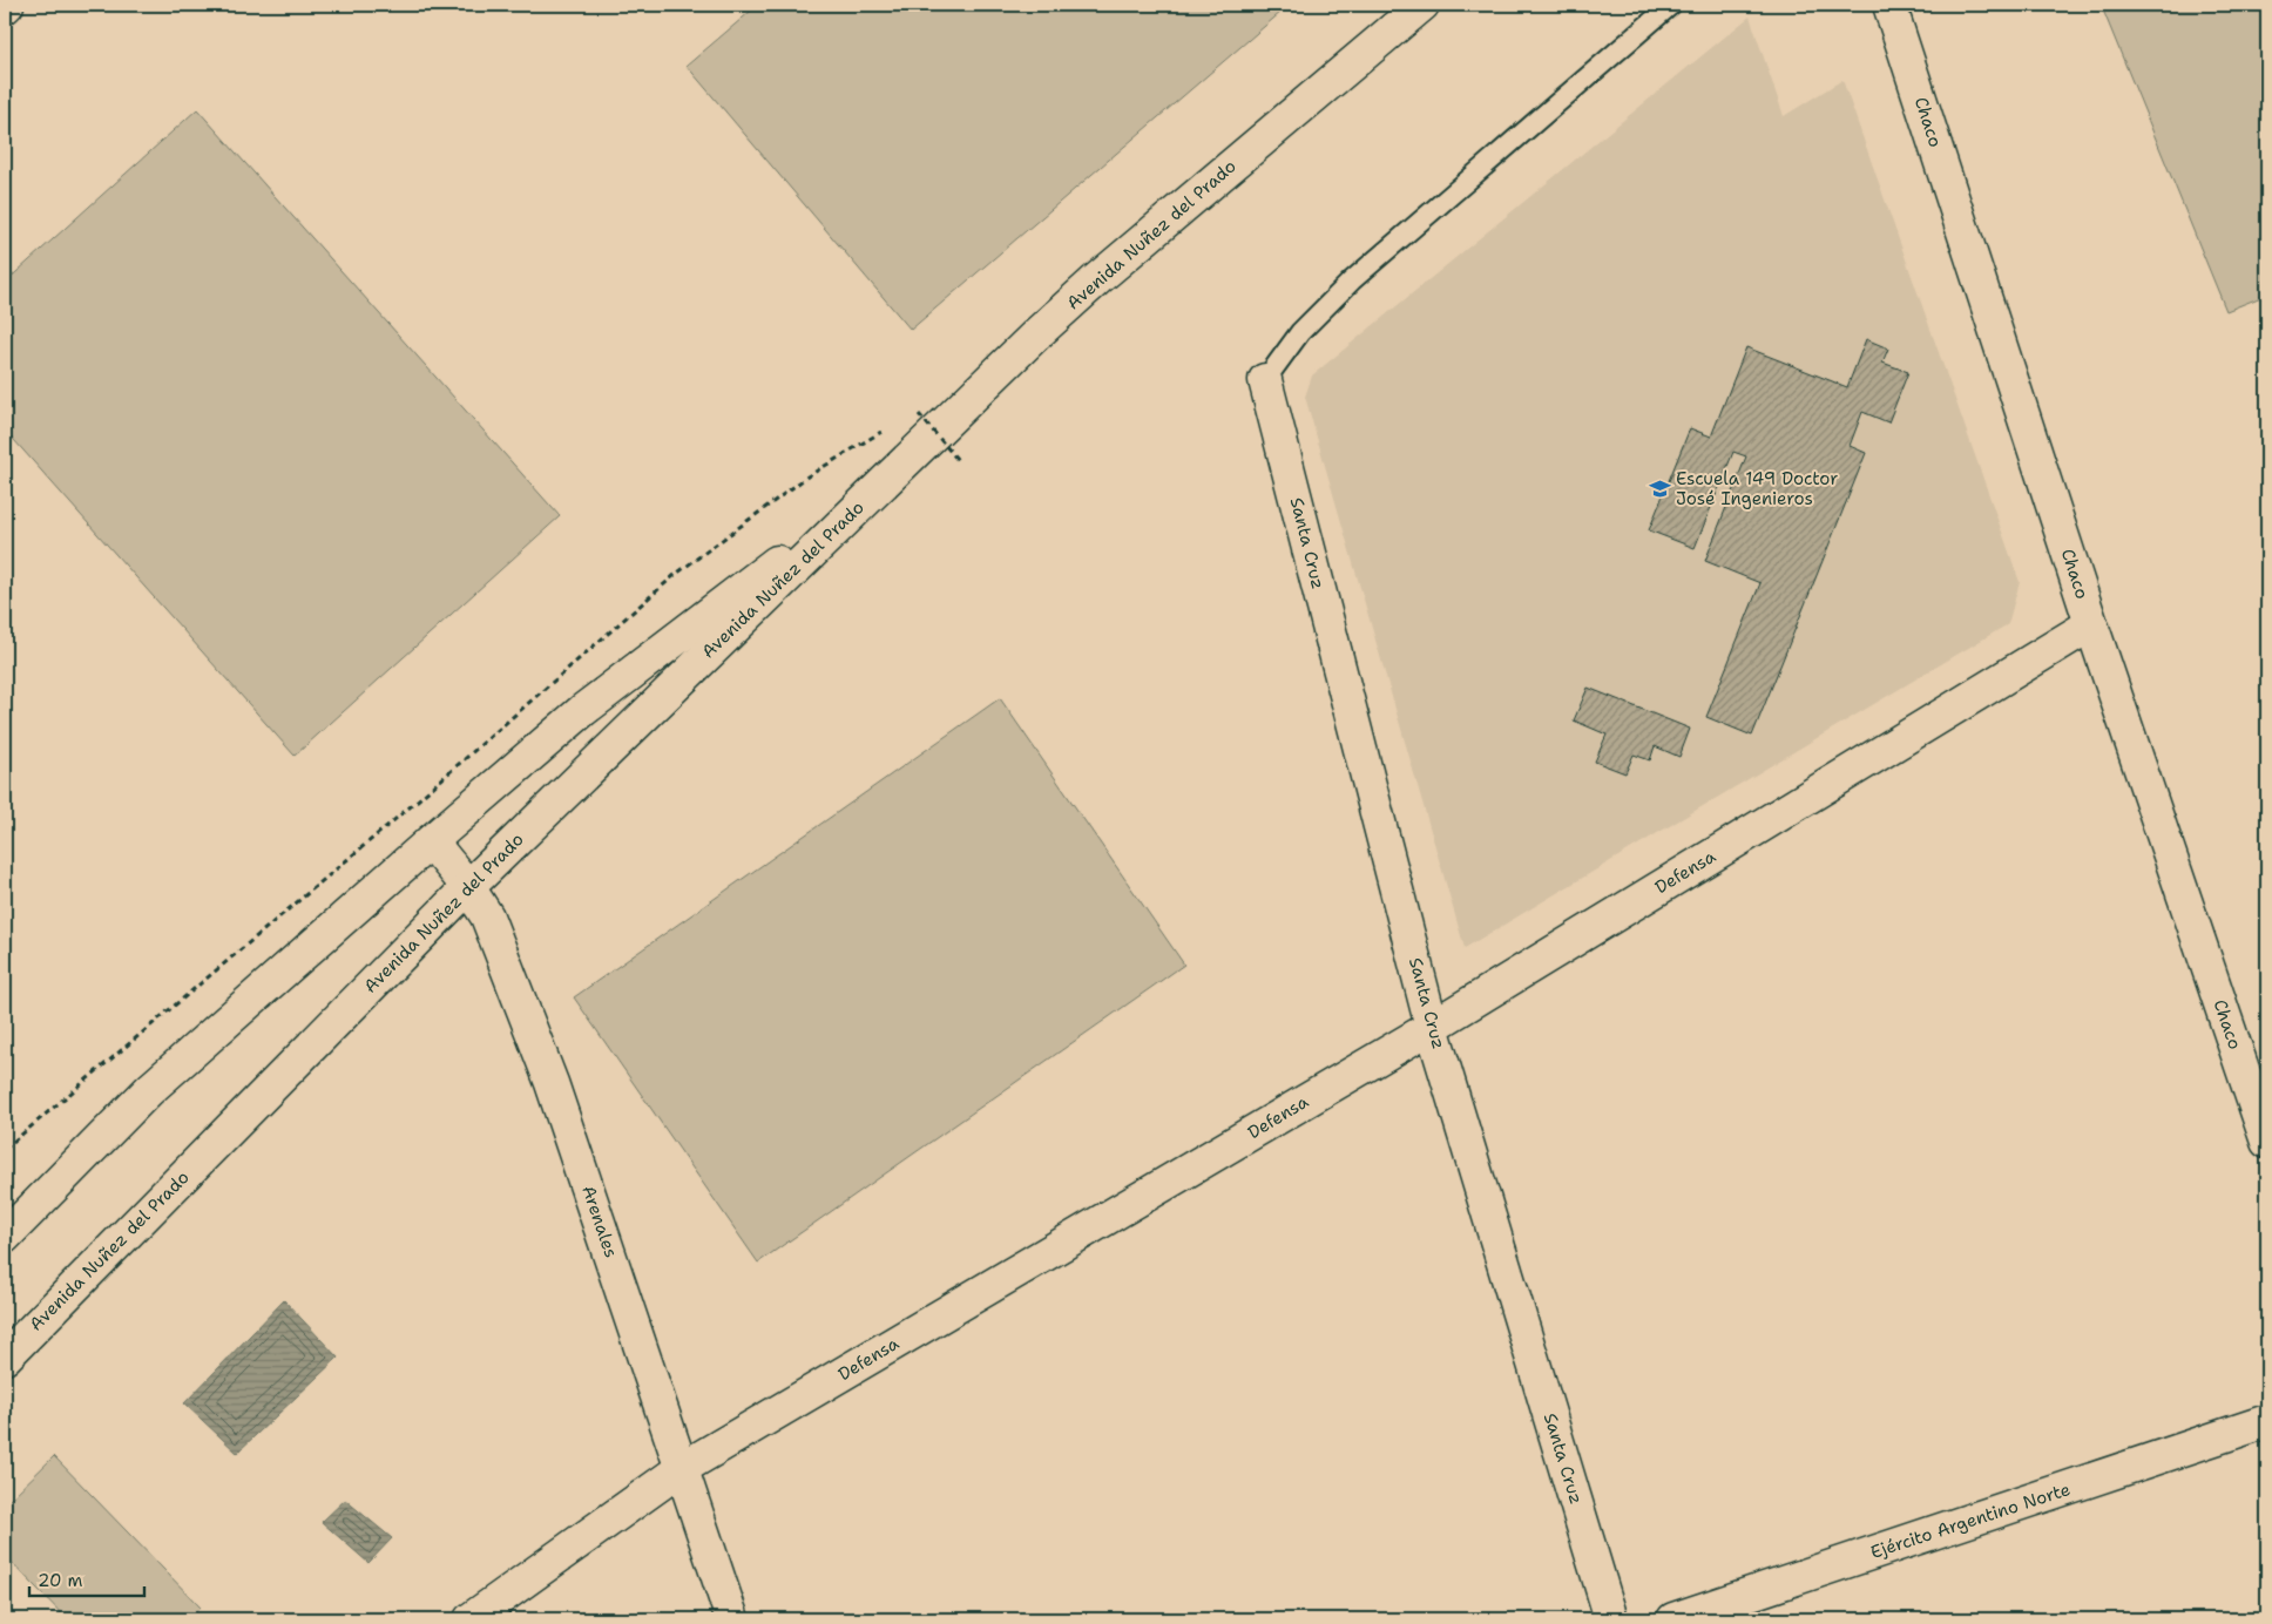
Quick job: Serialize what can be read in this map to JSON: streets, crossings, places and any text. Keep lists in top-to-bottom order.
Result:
{
  "streets": {
    "main road": [
      "Chaco",
      "Avenida Nuñez del Prado",
      "Santa Cruz",
      "Defensa",
      "Arenales",
      "Ejército Argentino Norte"
    ]
  },
  "crossings": [
    ["Chaco", "Defensa"],
    ["Avenida Nuñez del Prado", "Arenales"],
    ["Santa Cruz", "Defensa"],
    ["Defensa", "Arenales"]
  ],
  "places": {
    "school or university": ["Escuela 149 Doctor José Ingenieros"]
  },
  "scale_bar": "20 m"
}
